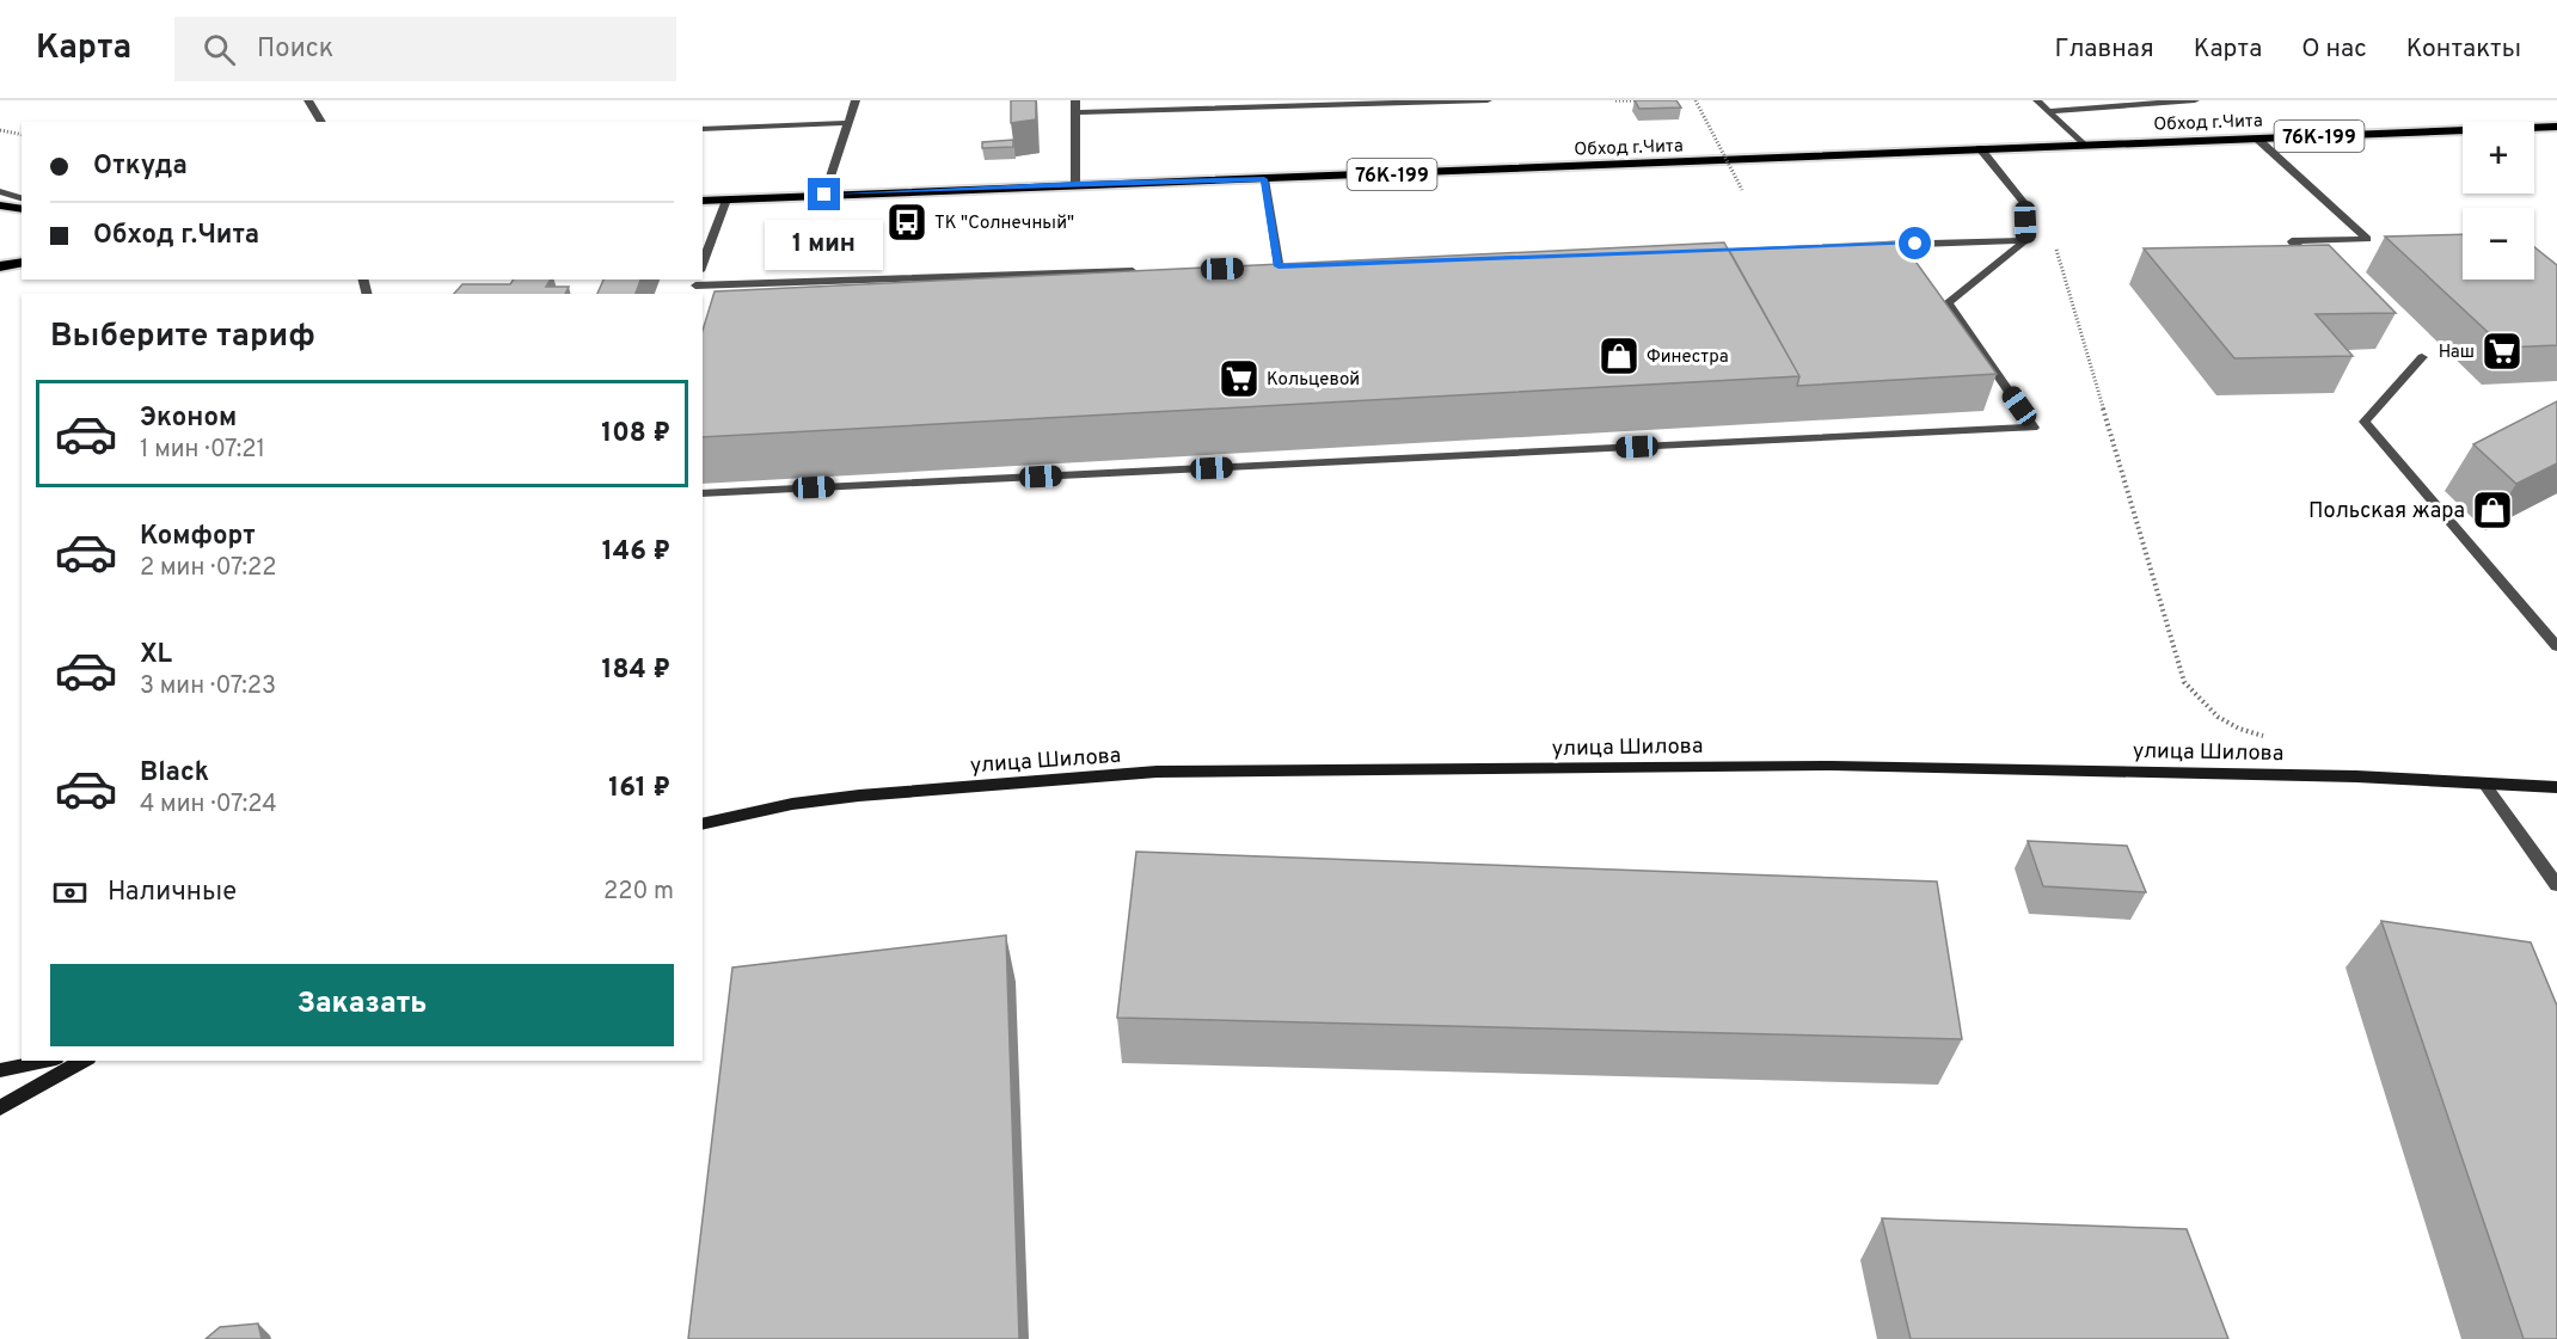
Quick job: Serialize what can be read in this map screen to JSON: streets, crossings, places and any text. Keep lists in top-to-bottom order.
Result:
{
  "streets": {
    "highway": ["Обход г.Чита", "76К-199"],
    "main road": ["улица Шилова"]
  },
  "places": {
    "bus stop": ["ТК \"Солнечный\""],
    "supermarket": ["Наш", "Кольцевой"],
    "shop": ["Финестра", "Польская жара"]
  },
  "page": {
    "header": "Карта",
    "search": "Поиск",
    "nav": [
      "Главная",
      "Карта",
      "О нас",
      "Контакты"
    ],
    "map_buttons": ["+", "−"],
    "banner": ["Откуда", "Обход г.Чита"],
    "bubble": "1 мин",
    "heading": "Выберите тариф",
    "list": [
      {
        "name": "Эконом",
        "note": "1 мин · 07:21",
        "value": "108 ₽"
      },
      {
        "name": "Комфорт",
        "note": "2 мин · 07:22",
        "value": "146 ₽"
      },
      {
        "name": "XL",
        "note": "3 мин · 07:23",
        "value": "184 ₽"
      },
      {
        "name": "Black",
        "note": "4 мин · 07:24",
        "value": "161 ₽"
      }
    ],
    "pay": ["Наличные", "220 m"],
    "buttons": "Заказать"
  }
}
